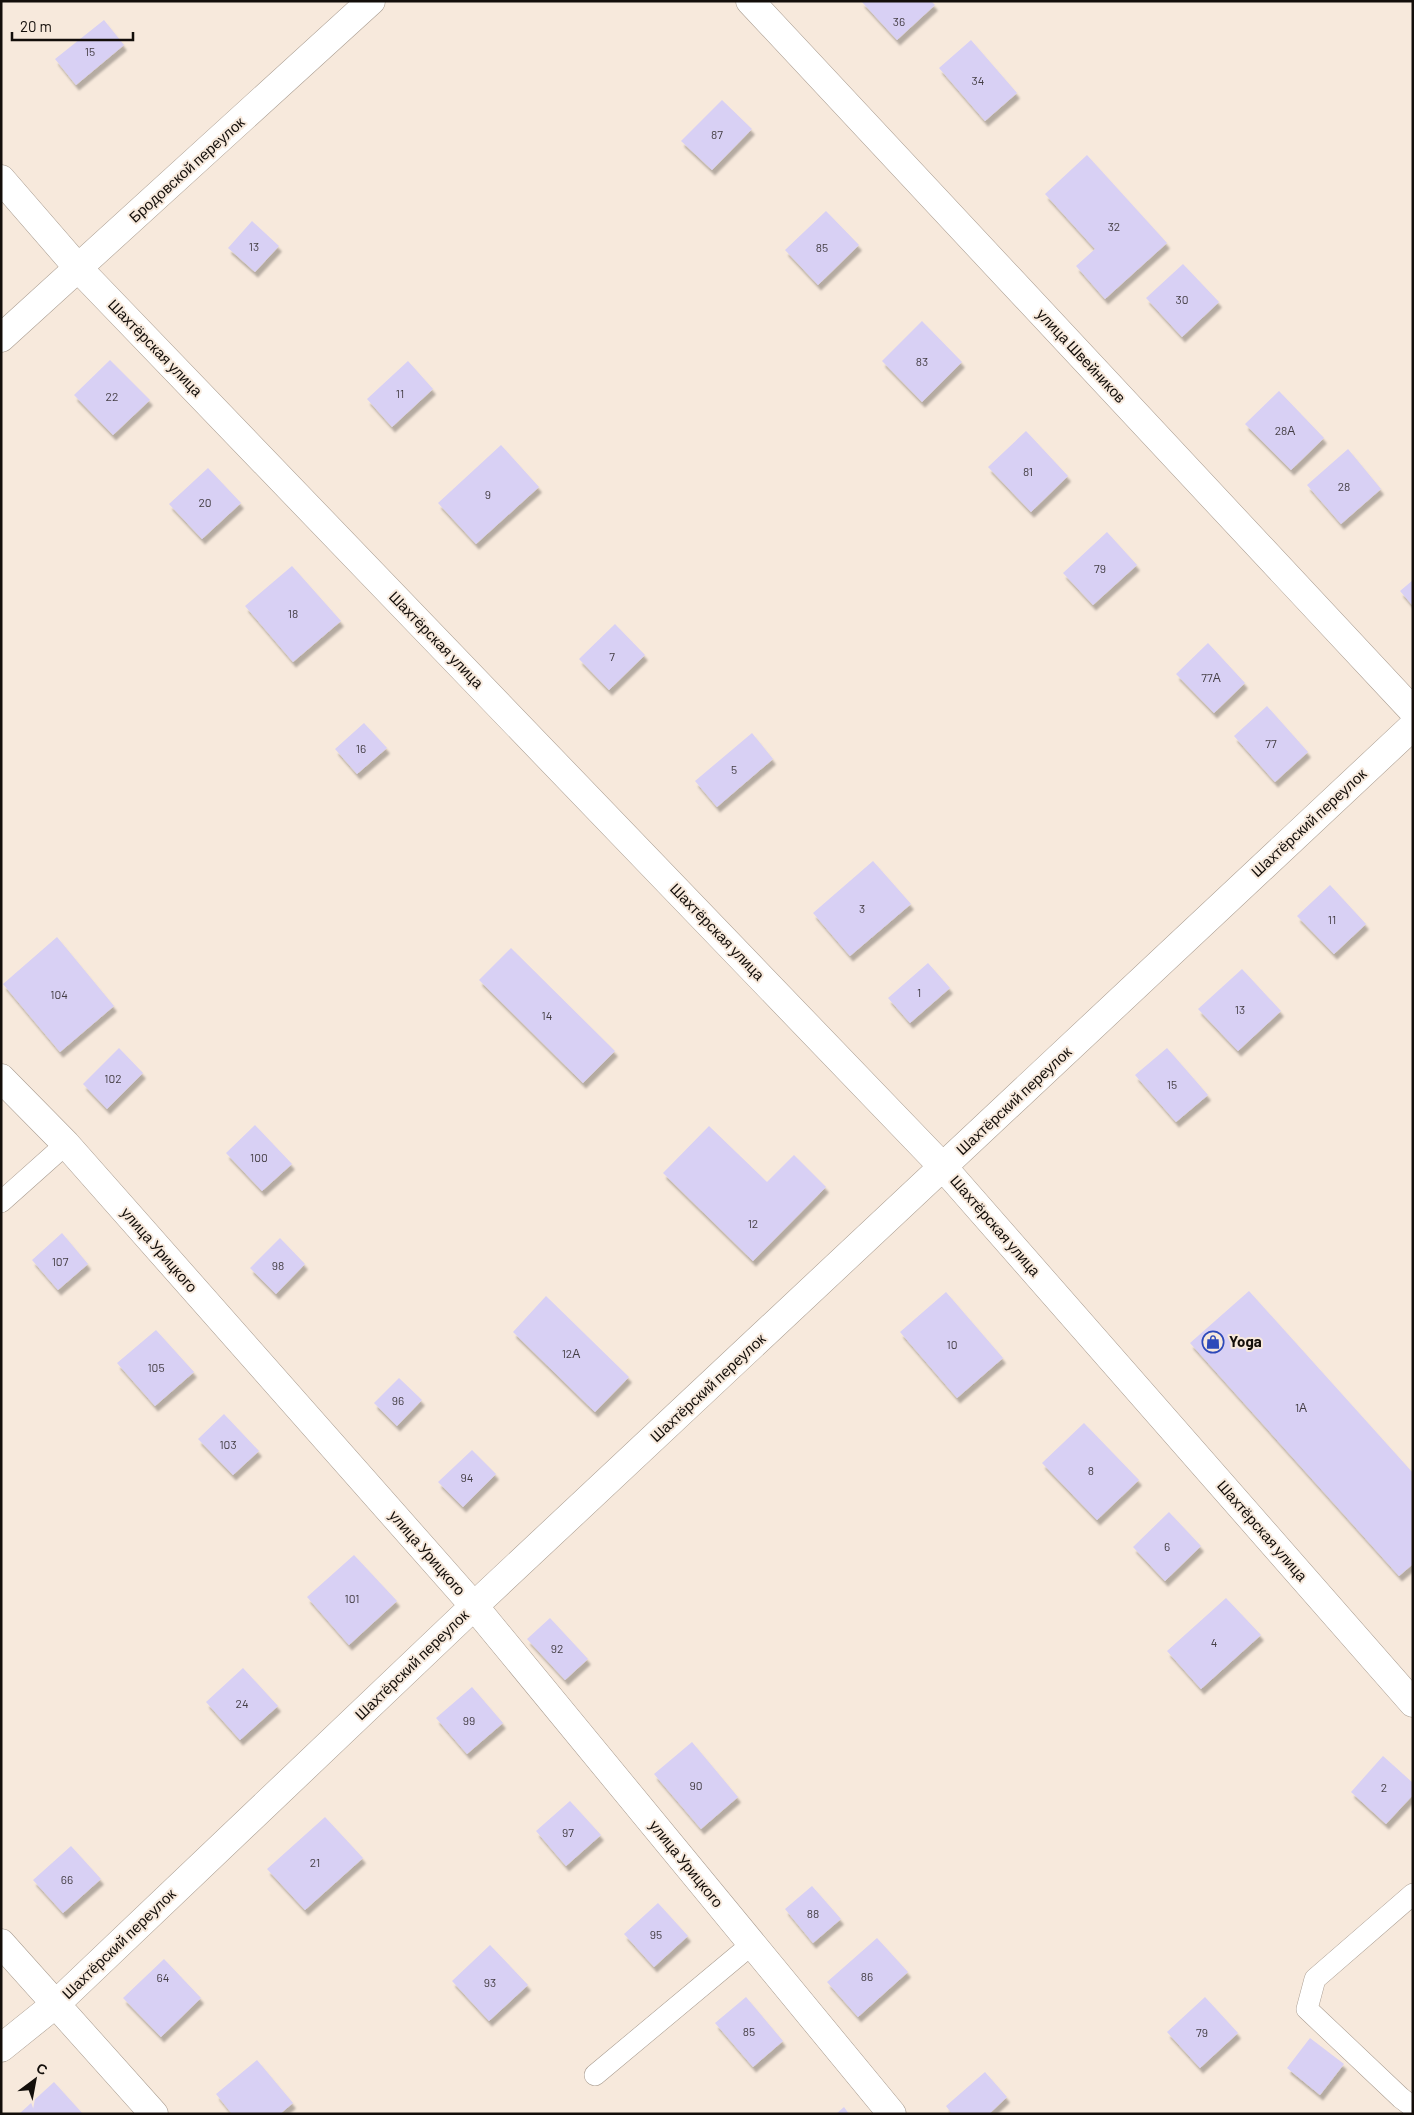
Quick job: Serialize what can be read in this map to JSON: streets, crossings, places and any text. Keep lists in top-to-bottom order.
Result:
{
  "streets": {
    "street": [
      "Бродовской переулок",
      "Шахтёрская улица",
      "улица Швейников",
      "Шахтёрский переулок",
      "улица Урицкого"
    ]
  },
  "crossings": [
    ["Бродовской переулок", "Шахтёрская улица"],
    ["Шахтёрская улица", "Шахтёрский переулок"],
    ["Шахтёрский переулок", "улица Урицкого"]
  ],
  "places": {
    "shop": ["Yoga"]
  },
  "house_numbers": [
    "36",
    "15",
    "34",
    "87",
    "32",
    "13",
    "85",
    "30",
    "83",
    "11",
    "22",
    "28А",
    "81",
    "28",
    "9",
    "20",
    "79",
    "18",
    "7",
    "77А",
    "77",
    "16",
    "5",
    "3",
    "11",
    "1",
    "104",
    "13",
    "14",
    "102",
    "15",
    "100",
    "12",
    "107",
    "98",
    "10",
    "12А",
    "105",
    "96",
    "1А",
    "103",
    "8",
    "94",
    "6",
    "101",
    "4",
    "92",
    "24",
    "99",
    "90",
    "2",
    "97",
    "21",
    "66",
    "88",
    "95",
    "86",
    "64",
    "93",
    "85",
    "79"
  ],
  "scale_bar": "20 m",
  "north": "top right"
}
